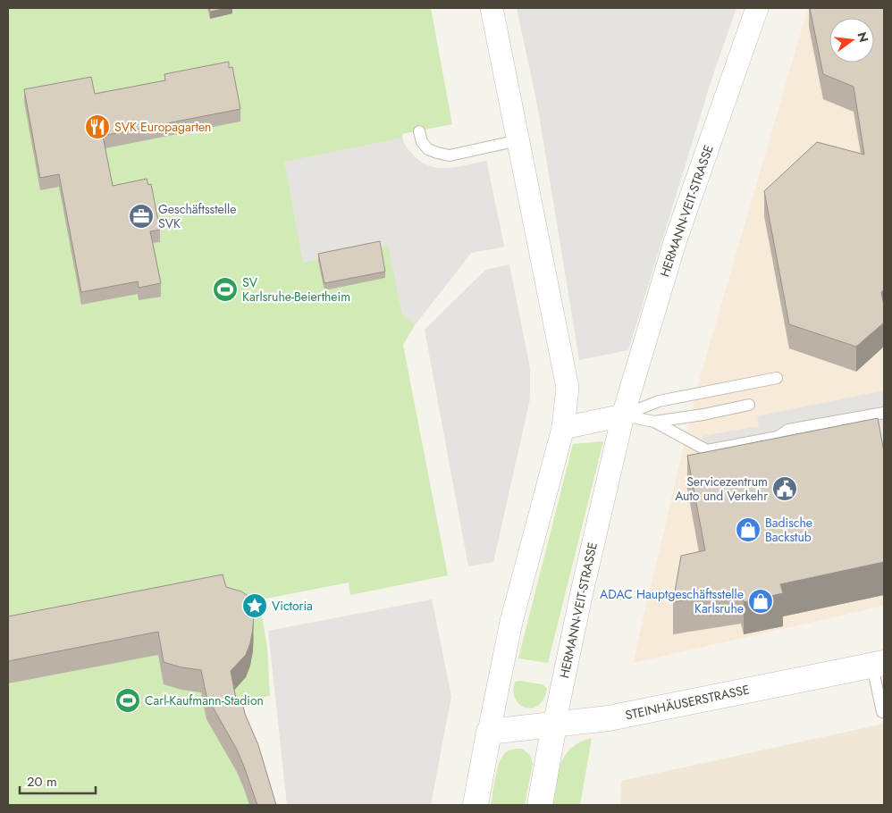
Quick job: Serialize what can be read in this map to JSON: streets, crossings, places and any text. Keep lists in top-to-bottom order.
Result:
{
  "streets": {
    "street": ["HERMANN-VEIT-STRASSE", "STEINHÄUSERSTRASSE"]
  },
  "crossings": [
    ["HERMANN-VEIT-STRASSE", "STEINHÄUSERSTRASSE"]
  ],
  "places": {
    "restaurant": ["SVK Europagarten"],
    "office": ["Geschäftsstelle SVK"],
    "sports": ["SV Karlsruhe-Beiertheim", "Carl-Kaufmann-Stadion"],
    "public building": ["Servicezentrum Auto und Verkehr"],
    "shop": ["Badische Backstub", "ADAC Hauptgeschäftsstelle Karlsruhe"],
    "place": ["Victoria"]
  },
  "scale_bar": "20 m",
  "north": "right"
}
